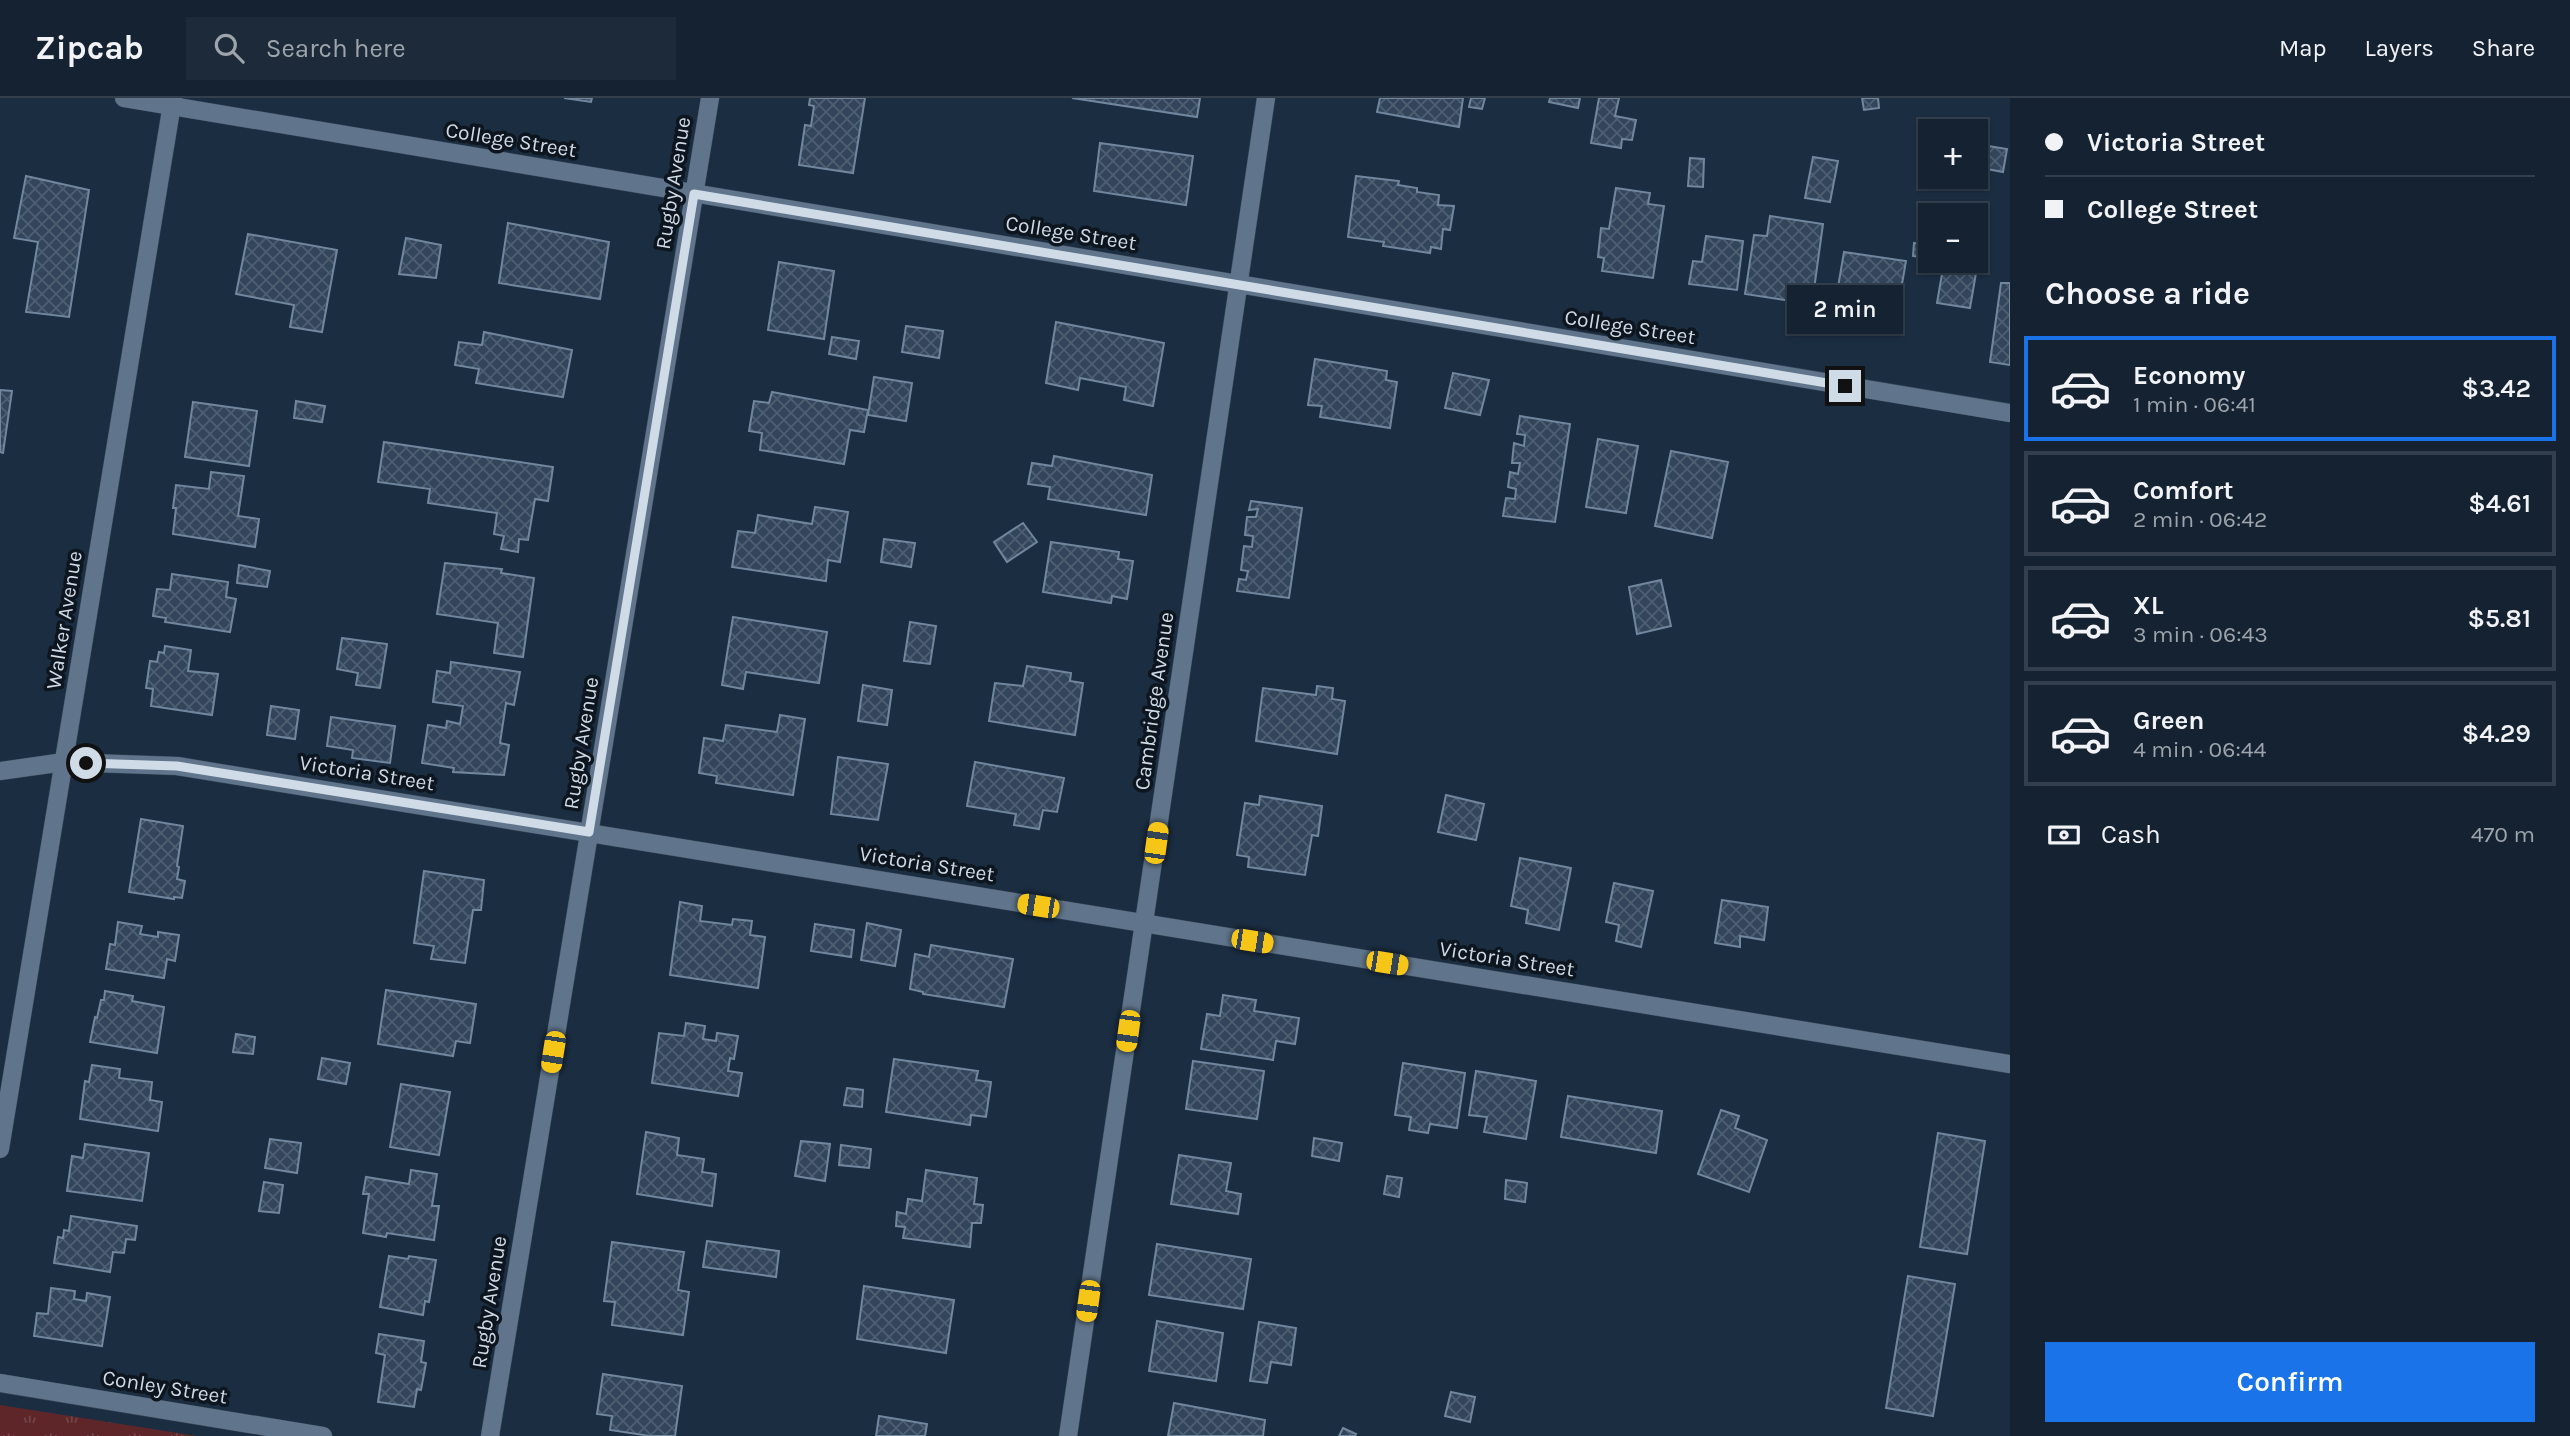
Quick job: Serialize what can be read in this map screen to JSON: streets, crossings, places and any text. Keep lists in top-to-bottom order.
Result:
{
  "streets": {
    "street": [
      "College Street",
      "Rugby Avenue",
      "Walker Avenue",
      "Cambridge Avenue",
      "Victoria Street",
      "Conley Street"
    ]
  },
  "crossings": [
    ["College Street", "Rugby Avenue"],
    ["College Street", "Walker Avenue"],
    ["College Street", "Cambridge Avenue"],
    ["Rugby Avenue", "Victoria Street"],
    ["Walker Avenue", "Victoria Street"],
    ["Cambridge Avenue", "Victoria Street"]
  ],
  "page": {
    "header": "Zipcab",
    "search": "Search here",
    "nav": ["Map", "Layers", "Share"],
    "banner": ["Victoria Street", "College Street"],
    "map_buttons": ["+", "−"],
    "heading": "Choose a ride",
    "bubble": "2 min",
    "list": [
      {
        "name": "Economy",
        "note": "1 min · 06:41",
        "value": "$3.42"
      },
      {
        "name": "Comfort",
        "note": "2 min · 06:42",
        "value": "$4.61"
      },
      {
        "name": "XL",
        "note": "3 min · 06:43",
        "value": "$5.81"
      },
      {
        "name": "Green",
        "note": "4 min · 06:44",
        "value": "$4.29"
      }
    ],
    "pay": ["Cash", "470 m"],
    "buttons": "Confirm"
  }
}
